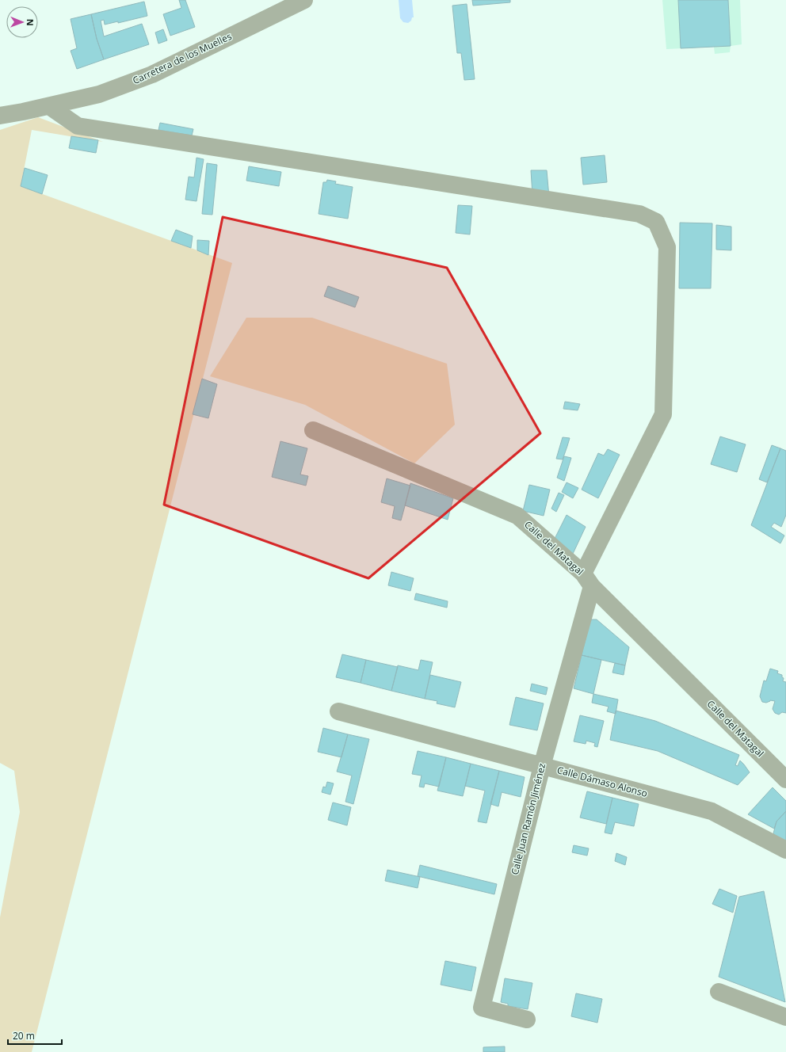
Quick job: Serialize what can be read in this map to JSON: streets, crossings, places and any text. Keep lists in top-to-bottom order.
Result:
{
  "streets": {
    "street": [
      "Carretera de los Muelles",
      "Calle del Matagal",
      "Calle Dámaso Alonso",
      "Calle Juan Ramón Jiménez"
    ]
  },
  "crossings": [
    ["Carretera de los Muelles", "Calle Juan Ramón Jiménez"],
    ["Calle del Matagal", "Calle Juan Ramón Jiménez"],
    ["Calle Dámaso Alonso", "Calle Juan Ramón Jiménez"]
  ],
  "scale_bar": "20 m",
  "north": "right"
}
